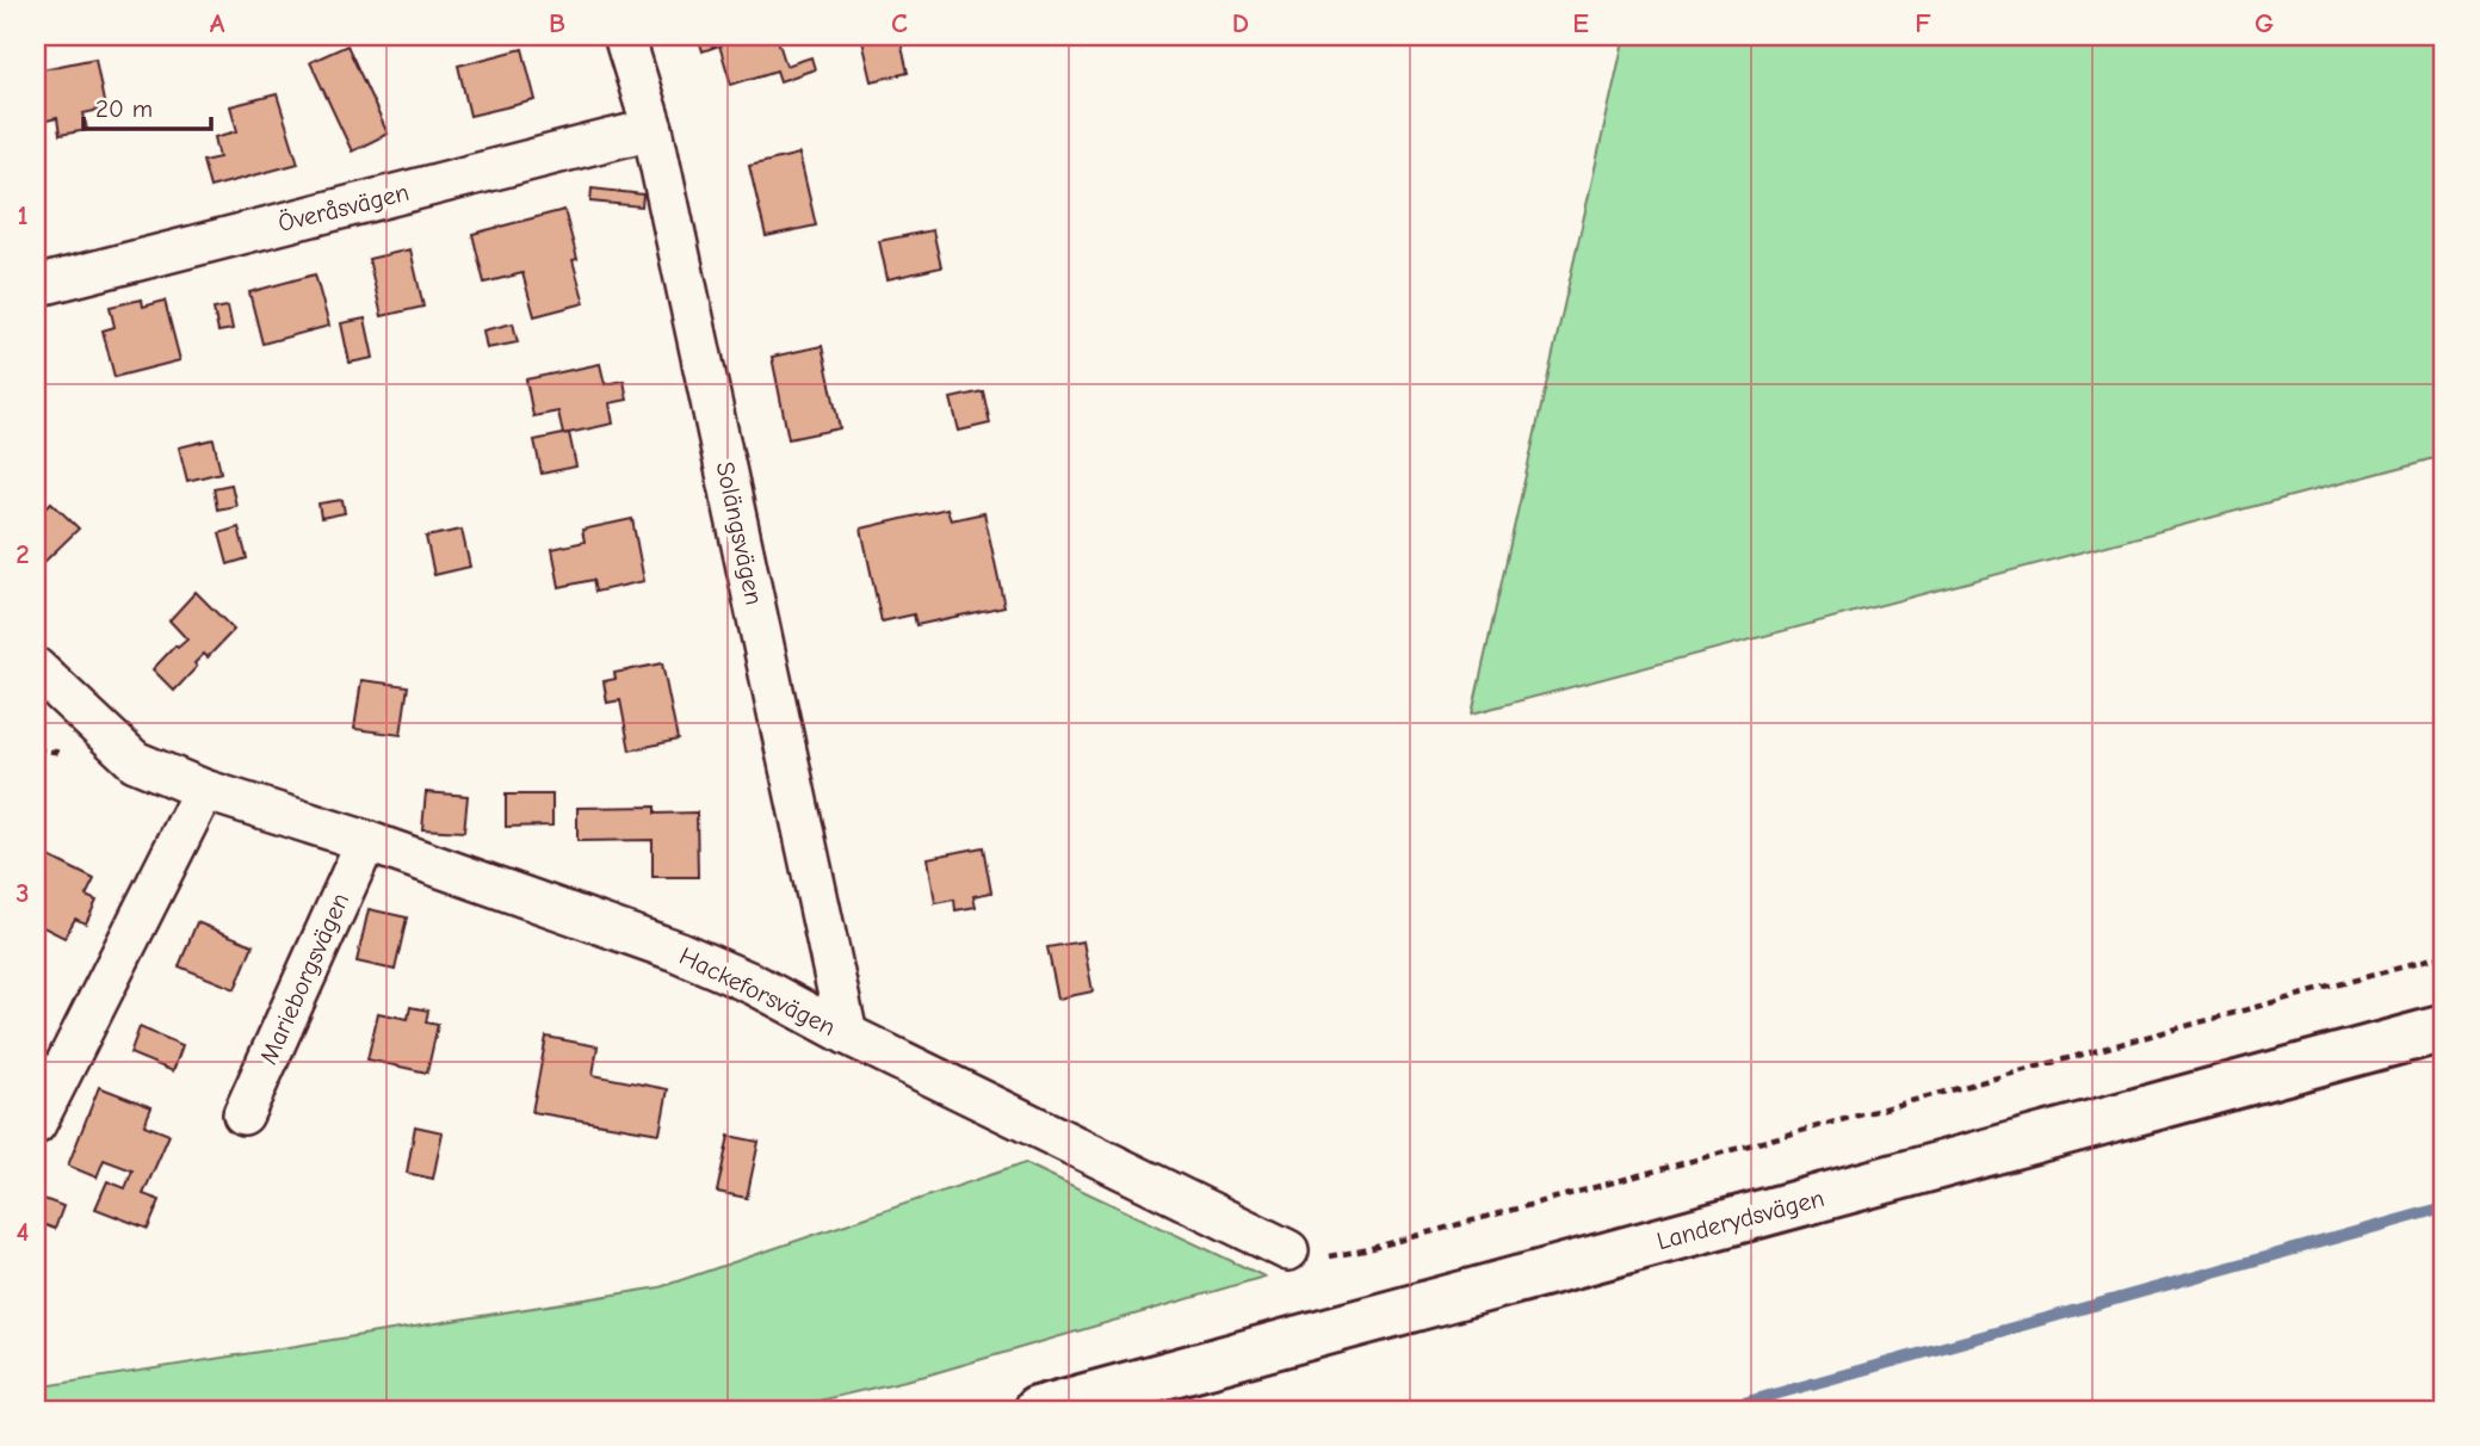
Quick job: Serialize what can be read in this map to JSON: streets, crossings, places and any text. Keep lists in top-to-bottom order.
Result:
{
  "streets": {
    "street": [
      "Överåsvägen",
      "Solängsvägen",
      "Marieborgsvägen",
      "Hackeforsvägen",
      "Landerydsvägen"
    ]
  },
  "crossings": [
    ["Överåsvägen", "Solängsvägen"],
    ["Solängsvägen", "Hackeforsvägen"],
    ["Marieborgsvägen", "Hackeforsvägen"]
  ],
  "scale_bar": "20 m",
  "grid": {
    "columns": [
      "A",
      "B",
      "C",
      "D",
      "E",
      "F",
      "G"
    ],
    "rows": [
      "1",
      "2",
      "3",
      "4"
    ]
  }
}
